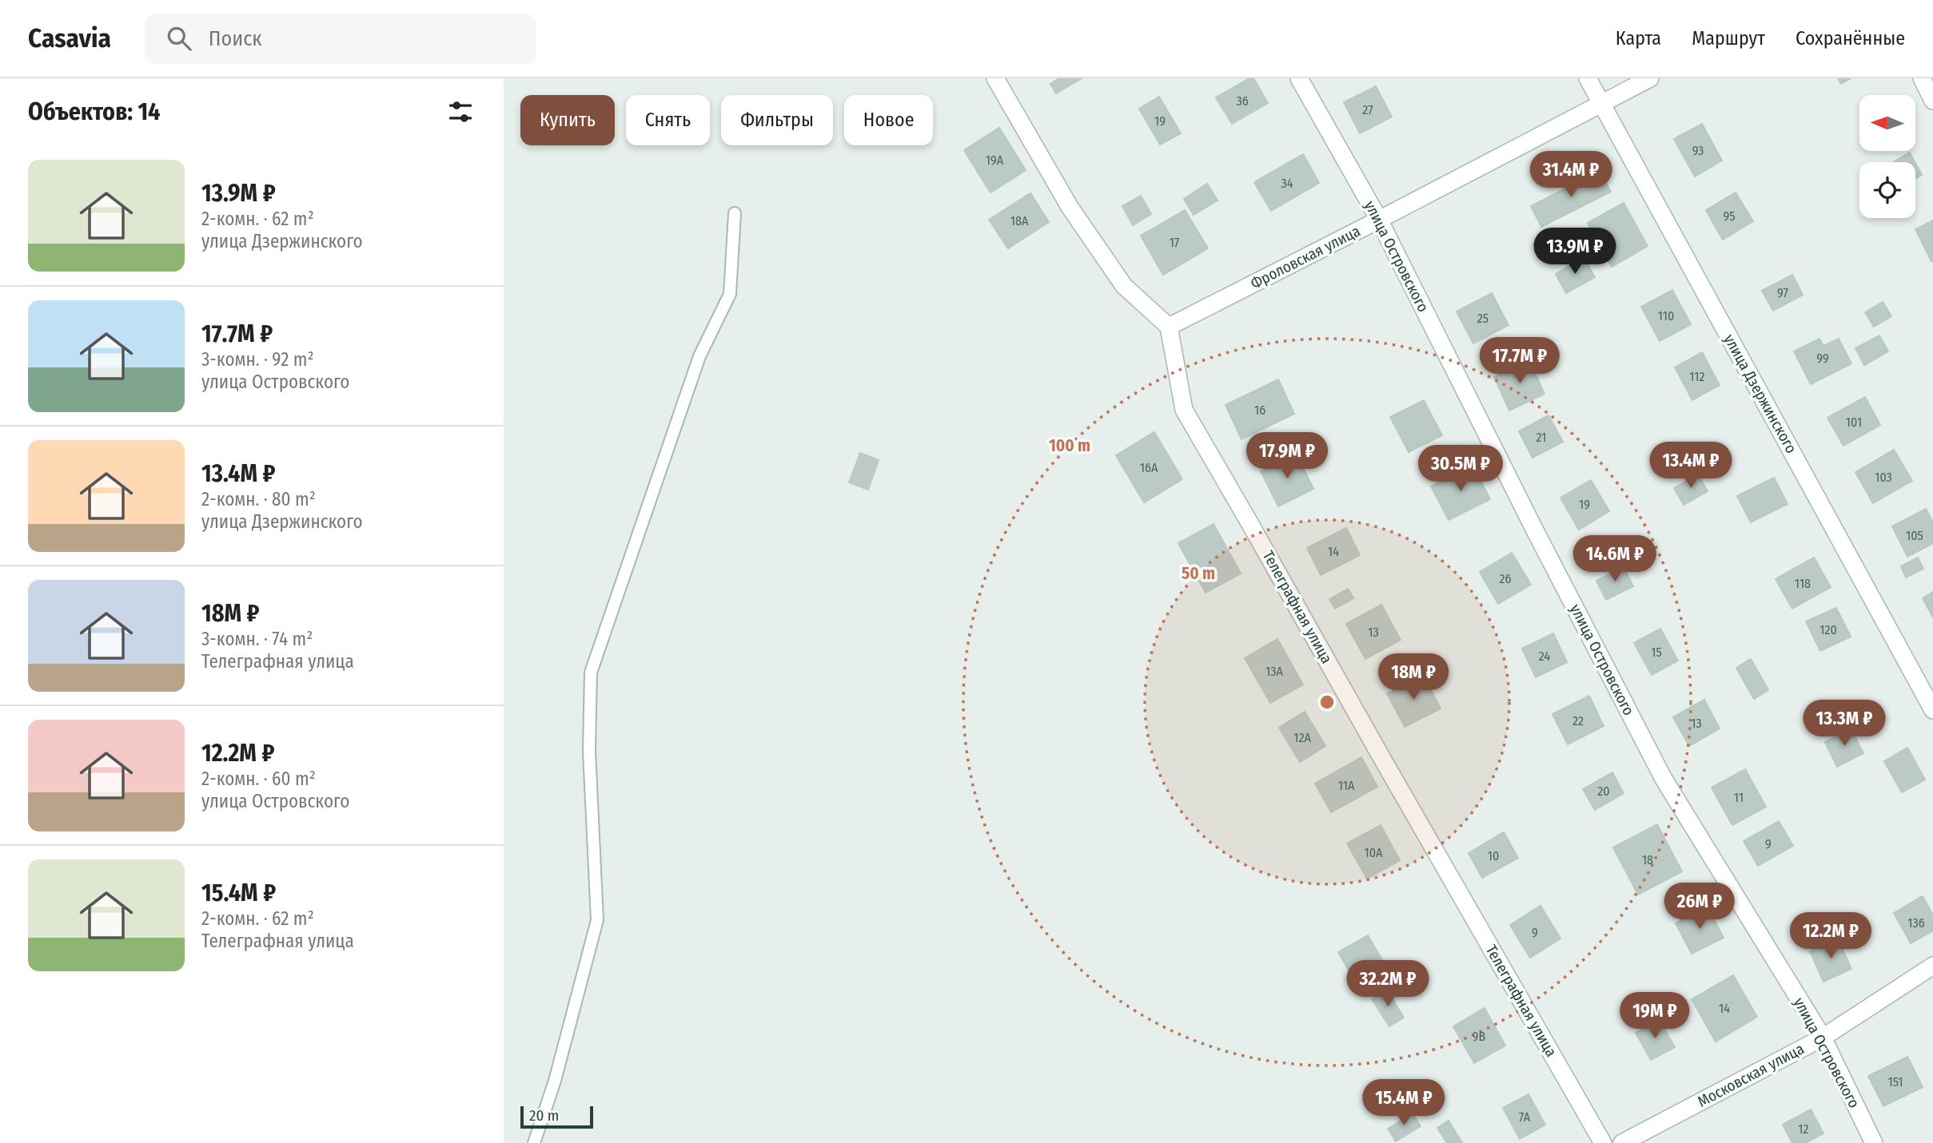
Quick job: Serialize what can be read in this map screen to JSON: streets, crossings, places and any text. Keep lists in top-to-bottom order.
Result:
{
  "streets": {
    "street": [
      "улица Островского",
      "Фроловская улица",
      "улица Дзержинского",
      "Телеграфная улица",
      "Московская улица"
    ]
  },
  "crossings": [
    ["улица Островского", "Фроловская улица"],
    ["улица Островского", "Московская улица"],
    ["Фроловская улица", "улица Дзержинского"],
    ["Фроловская улица", "Телеграфная улица"]
  ],
  "house_numbers": [
    "36",
    "27",
    "19",
    "93",
    "19А",
    "34",
    "95",
    "18А",
    "17",
    "97",
    "110",
    "25",
    "99",
    "112",
    "16",
    "101",
    "21",
    "16А",
    "103",
    "19",
    "105",
    "14",
    "26",
    "118",
    "120",
    "13",
    "15",
    "24",
    "13А",
    "22",
    "13",
    "12А",
    "11А",
    "20",
    "11",
    "9",
    "10А",
    "10",
    "18",
    "136",
    "9",
    "14",
    "9В",
    "151",
    "7А",
    "12"
  ],
  "scale_bar": "20 m",
  "north": "left",
  "page": {
    "header": "Casavia",
    "search": "Поиск",
    "nav": ["Карта", "Маршрут", "Сохранённые"],
    "heading": "Объектов: 14",
    "chip": [
      "Купить",
      "Снять",
      "Фильтры",
      "Новое"
    ],
    "list": [
      {
        "name": "13.9M ₽",
        "note": "2-комн. · 62 m² · улица Дзержинского"
      },
      {
        "name": "17.7M ₽",
        "note": "3-комн. · 92 m² · улица Островского"
      },
      {
        "name": "13.4M ₽",
        "note": "2-комн. · 80 m² · улица Дзержинского"
      },
      {
        "name": "18M ₽",
        "note": "3-комн. · 74 m² · Телеграфная улица"
      },
      {
        "name": "12.2M ₽",
        "note": "2-комн. · 60 m² · улица Островского"
      },
      {
        "name": "15.4M ₽",
        "note": "2-комн. · 62 m² · Телеграфная улица"
      }
    ],
    "price": [
      "31.4M ₽",
      "13.9M ₽",
      "17.7M ₽",
      "17.9M ₽",
      "13.4M ₽",
      "30.5M ₽",
      "14.6M ₽",
      "18M ₽",
      "13.3M ₽",
      "26M ₽",
      "12.2M ₽",
      "32.2M ₽",
      "19M ₽",
      "15.4M ₽"
    ],
    "scale": "20 m"
  },
  "rings": ["100 m", "50 m"]
}
